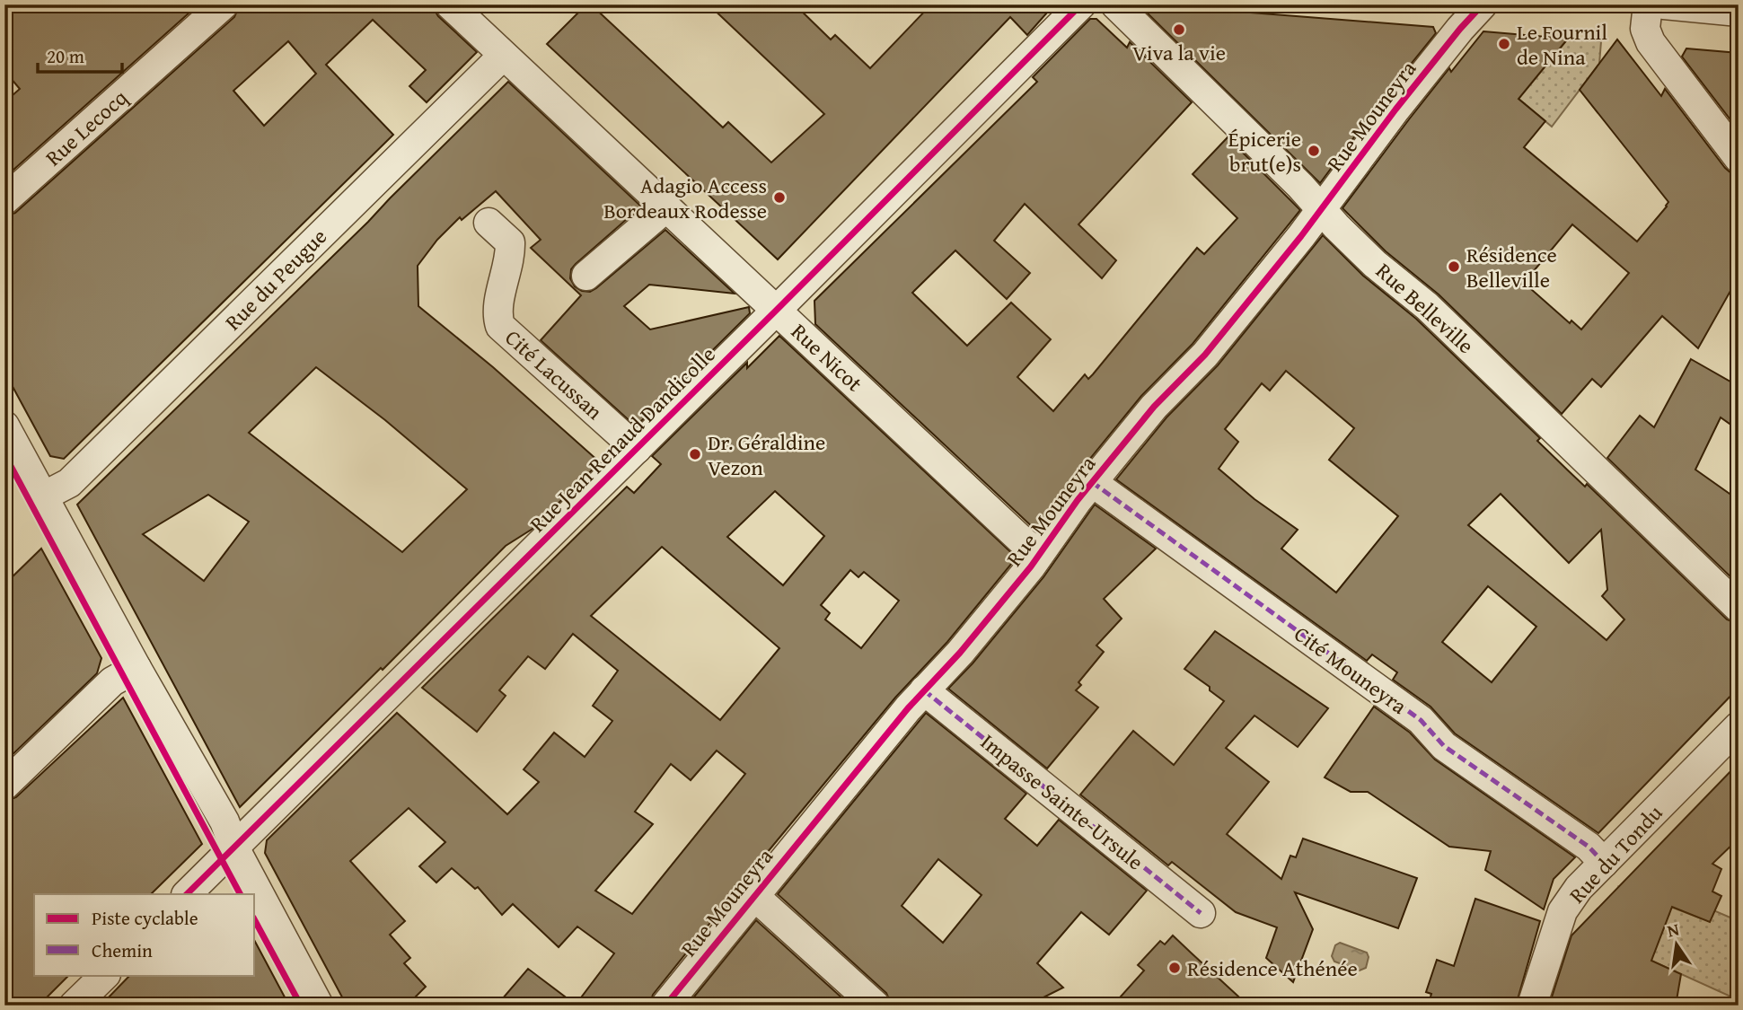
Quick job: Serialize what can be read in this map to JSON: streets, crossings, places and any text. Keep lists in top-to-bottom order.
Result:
{
  "streets": {
    "street": [
      "Rue Mouneyra",
      "Rue Lecocq",
      "Rue du Peugue",
      "Rue Belleville",
      "Rue Nicot",
      "Cité Lacussan",
      "Rue Jean Renaud Dandicolle",
      "Cité Mouneyra",
      "Impasse Sainte-Ursule",
      "Rue du Tondu"
    ]
  },
  "crossings": [
    ["Rue Mouneyra", "Rue Belleville"],
    ["Rue Mouneyra", "Rue Nicot"],
    ["Rue Mouneyra", "Cité Mouneyra"],
    ["Rue Mouneyra", "Impasse Sainte-Ursule"],
    ["Rue du Peugue", "Rue Nicot"],
    ["Rue Nicot", "Rue Jean Renaud Dandicolle"],
    ["Cité Lacussan", "Rue Jean Renaud Dandicolle"],
    ["Cité Mouneyra", "Rue du Tondu"]
  ],
  "places": [
    "Viva la vie",
    "Le Fournil de Nina",
    "Épicerie brut(e)s",
    "Adagio Access Bordeaux Rodesse",
    "Résidence Belleville",
    "Dr. Géraldine Vezon",
    "Résidence Athénée"
  ],
  "legend": ["Piste cyclable", "Chemin"],
  "scale_bar": "20 m",
  "north": "top"
}
